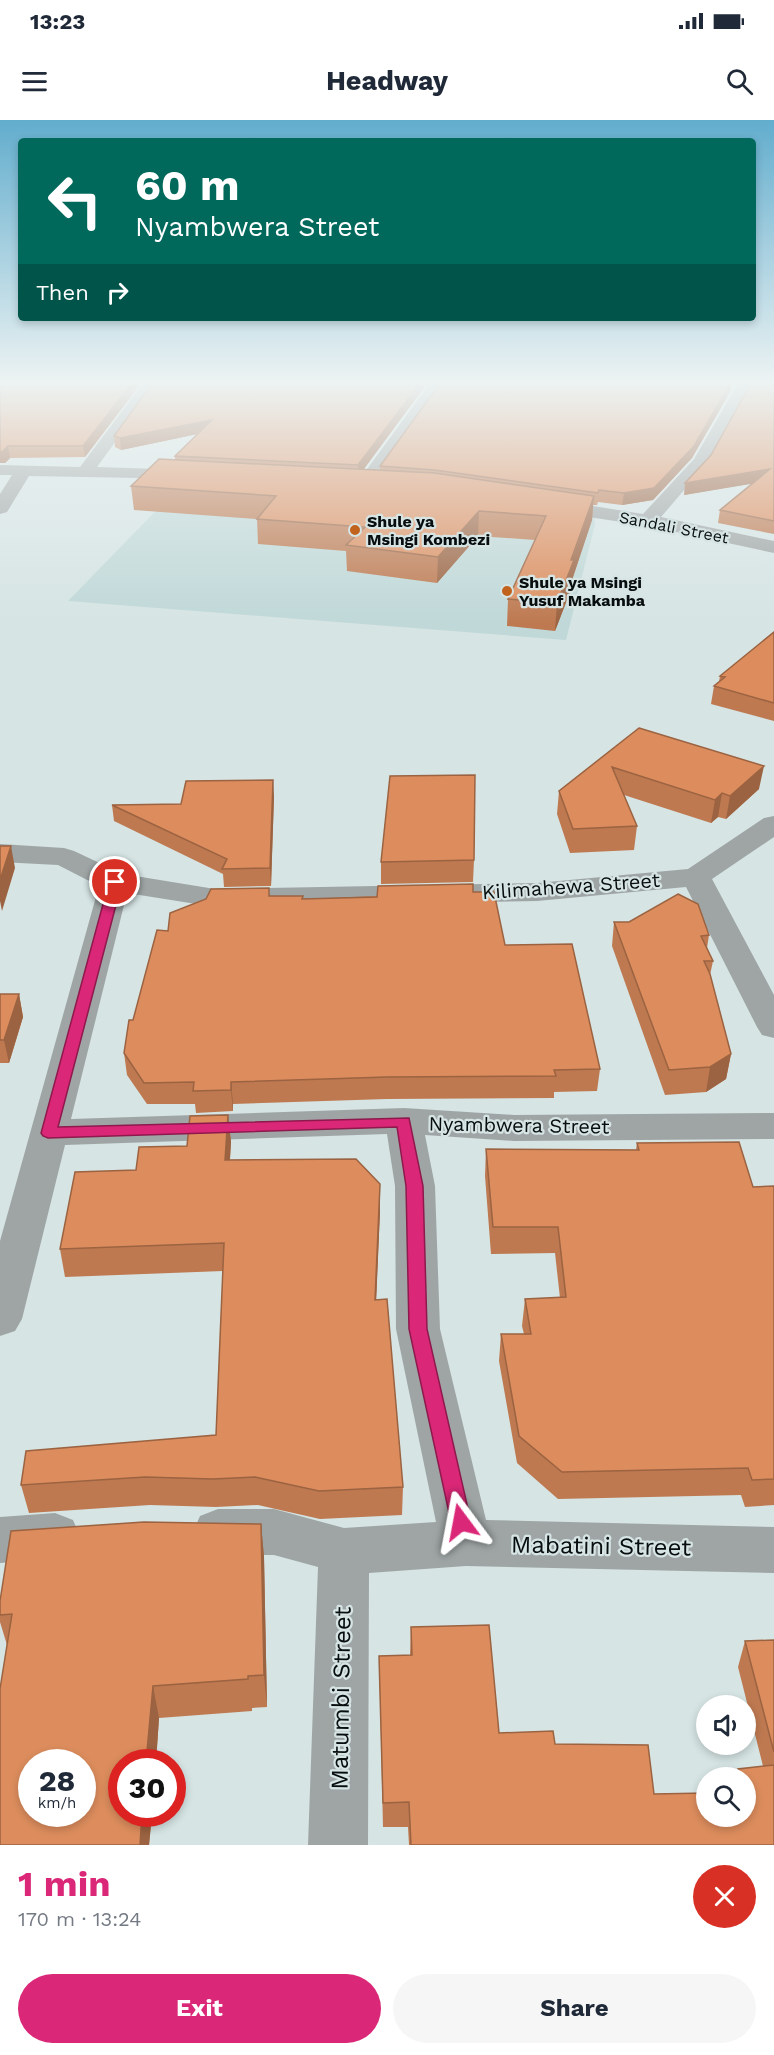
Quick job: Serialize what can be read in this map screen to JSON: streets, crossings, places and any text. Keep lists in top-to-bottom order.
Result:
{
  "streets": {
    "street": [
      "Sandali Street",
      "Kilimahewa Street",
      "Nyambwera Street",
      "Mabatini Street",
      "Matumbi Street"
    ]
  },
  "crossings": [
    ["Mabatini Street", "Matumbi Street"]
  ],
  "places": ["Shule ya Msingi Kombezi", "Shule ya Msingi Yusuf Makamba"],
  "page": {
    "status": "13:23",
    "header": "Headway",
    "turn": ["60 m", "Nyambwera Street"],
    "then": "Then",
    "speed": "28 km/h",
    "limit": "30",
    "heading": ["1 min", "170 m · 13:24"],
    "buttons": ["Exit", "Share"]
  }
}
